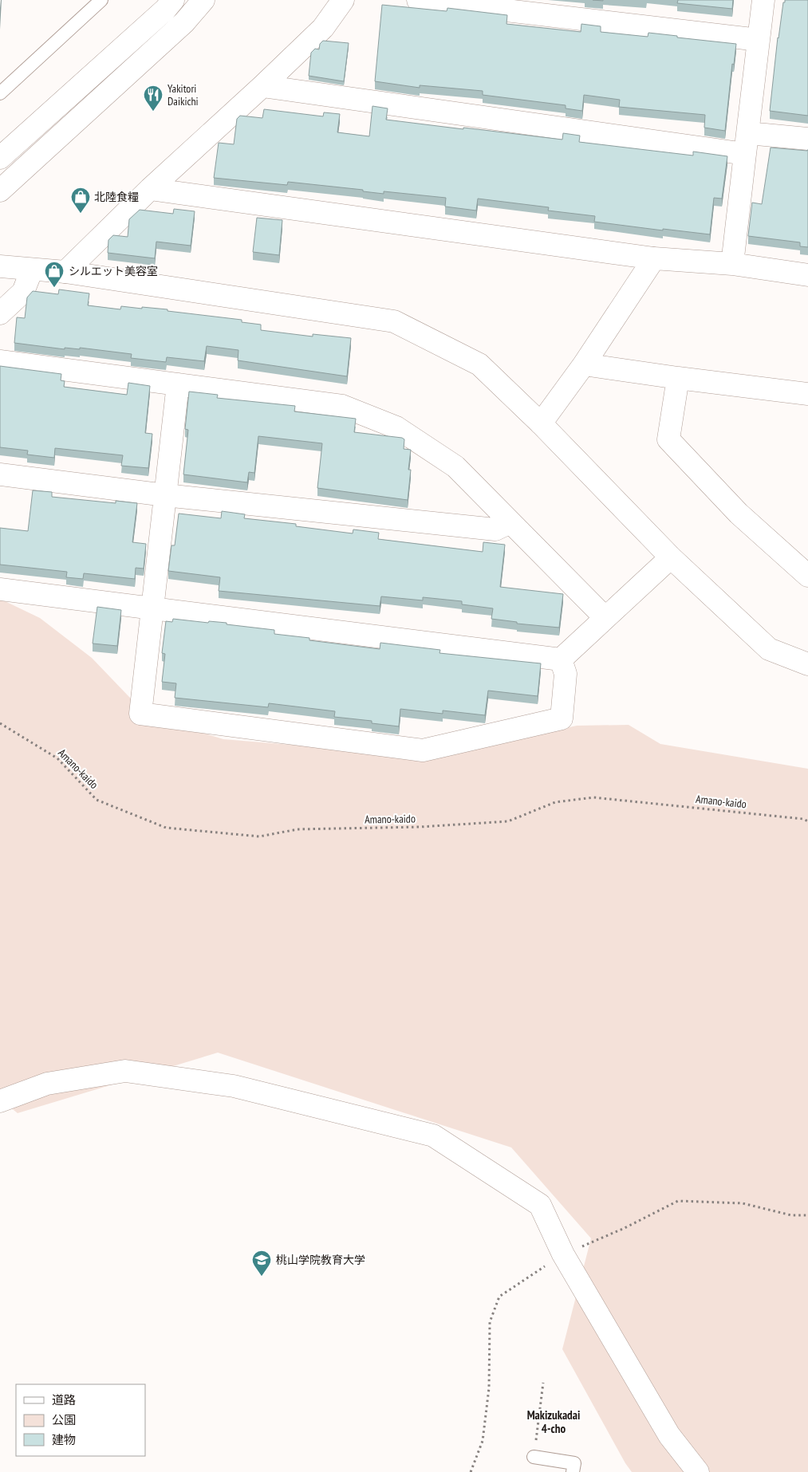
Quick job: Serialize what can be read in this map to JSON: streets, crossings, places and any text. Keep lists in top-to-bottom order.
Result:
{
  "streets": {
    "path": ["Amano-kaido"]
  },
  "districts": ["Makizukadai 4-cho"],
  "places": {
    "restaurant": ["Yakitori Daikichi"],
    "shop": ["北陸食糧", "シルエット美容室"],
    "school or university": ["桃山学院教育大学"]
  },
  "legend": ["道路", "公園", "建物"]
}
